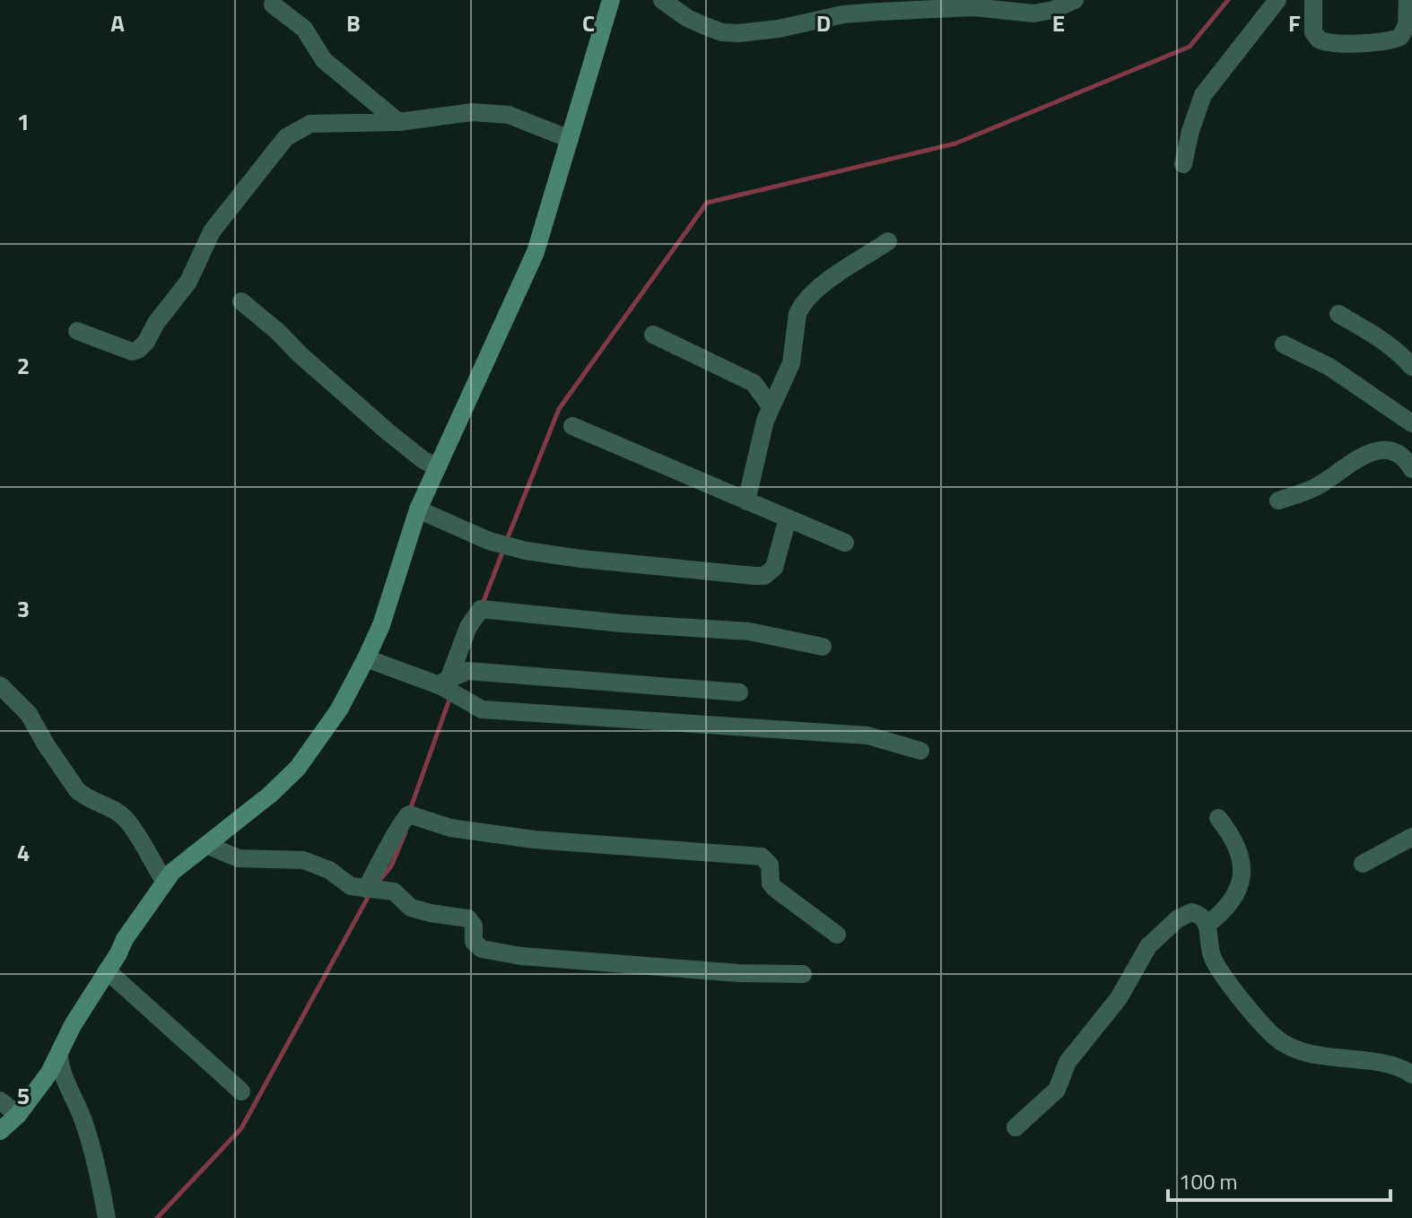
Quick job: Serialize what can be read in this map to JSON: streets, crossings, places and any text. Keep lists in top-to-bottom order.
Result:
{
  "scale_bar": "100 m",
  "grid": {
    "columns": [
      "A",
      "B",
      "C",
      "D",
      "E",
      "F"
    ],
    "rows": [
      "1",
      "2",
      "3",
      "4",
      "5"
    ]
  }
}
